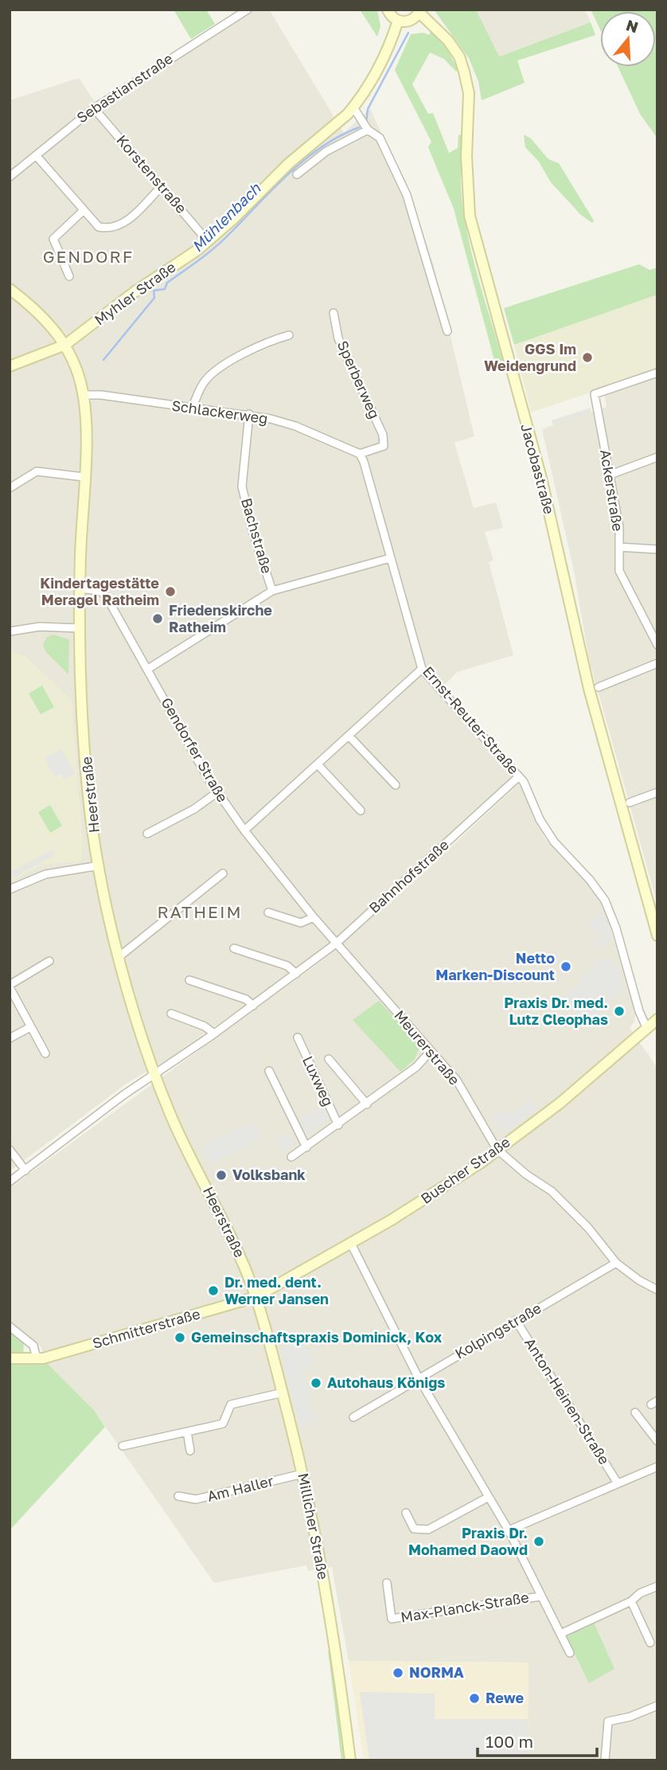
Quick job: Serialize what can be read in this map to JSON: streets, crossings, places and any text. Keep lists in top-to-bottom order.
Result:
{
  "streets": {
    "main road": [
      "Myhler Straße",
      "Jacobastraße",
      "Heerstraße",
      "Buscher Straße",
      "Schmitterstraße",
      "Millicher Straße"
    ],
    "street": [
      "Sebastianstraße",
      "Korstenstraße",
      "Sperberweg",
      "Schlackerweg",
      "Ackerstraße",
      "Bachstraße",
      "Ernst-Reuter-Straße",
      "Gendorfer Straße",
      "Bahnhofstraße",
      "Meurerstraße",
      "Luxweg",
      "Kolpingstraße",
      "Anton-Heinen-Straße",
      "Am Haller",
      "Max-Planck-Straße"
    ]
  },
  "crossings": [
    ["Sebastianstraße", "Korstenstraße"],
    ["Korstenstraße", "Myhler Straße"],
    ["Myhler Straße", "Heerstraße"],
    ["Sperberweg", "Schlackerweg"],
    ["Sperberweg", "Ernst-Reuter-Straße"],
    ["Schlackerweg", "Bachstraße"],
    ["Schlackerweg", "Ernst-Reuter-Straße"],
    ["Schlackerweg", "Heerstraße"],
    ["Ernst-Reuter-Straße", "Bahnhofstraße"],
    ["Ernst-Reuter-Straße", "Buscher Straße"],
    ["Gendorfer Straße", "Heerstraße"],
    ["Gendorfer Straße", "Bahnhofstraße"],
    ["Gendorfer Straße", "Meurerstraße"],
    ["Heerstraße", "Bahnhofstraße"],
    ["Heerstraße", "Buscher Straße"],
    ["Heerstraße", "Schmitterstraße"],
    ["Heerstraße", "Millicher Straße"],
    ["Bahnhofstraße", "Meurerstraße"],
    ["Meurerstraße", "Luxweg"],
    ["Meurerstraße", "Buscher Straße"],
    ["Meurerstraße", "Kolpingstraße"],
    ["Buscher Straße", "Schmitterstraße"],
    ["Buscher Straße", "Millicher Straße"],
    ["Schmitterstraße", "Millicher Straße"],
    ["Kolpingstraße", "Anton-Heinen-Straße"],
    ["Am Haller", "Millicher Straße"]
  ],
  "districts": ["GENDORF", "RATHEIM"],
  "water": ["Mühlenbach"],
  "places": [
    "GGS Im Weidengrund",
    "Kindertagestätte Meragel Ratheim",
    "Friedenskirche Ratheim",
    "Netto Marken-Discount",
    "Praxis Dr. med. Lutz Cleophas",
    "Volksbank",
    "Dr. med. dent. Werner Jansen",
    "Gemeinschaftspraxis Dominick, Kox",
    "Autohaus Königs",
    "Praxis Dr. Mohamed Daowd",
    "NORMA",
    "Rewe"
  ],
  "scale_bar": "100 m",
  "north": "top"
}
